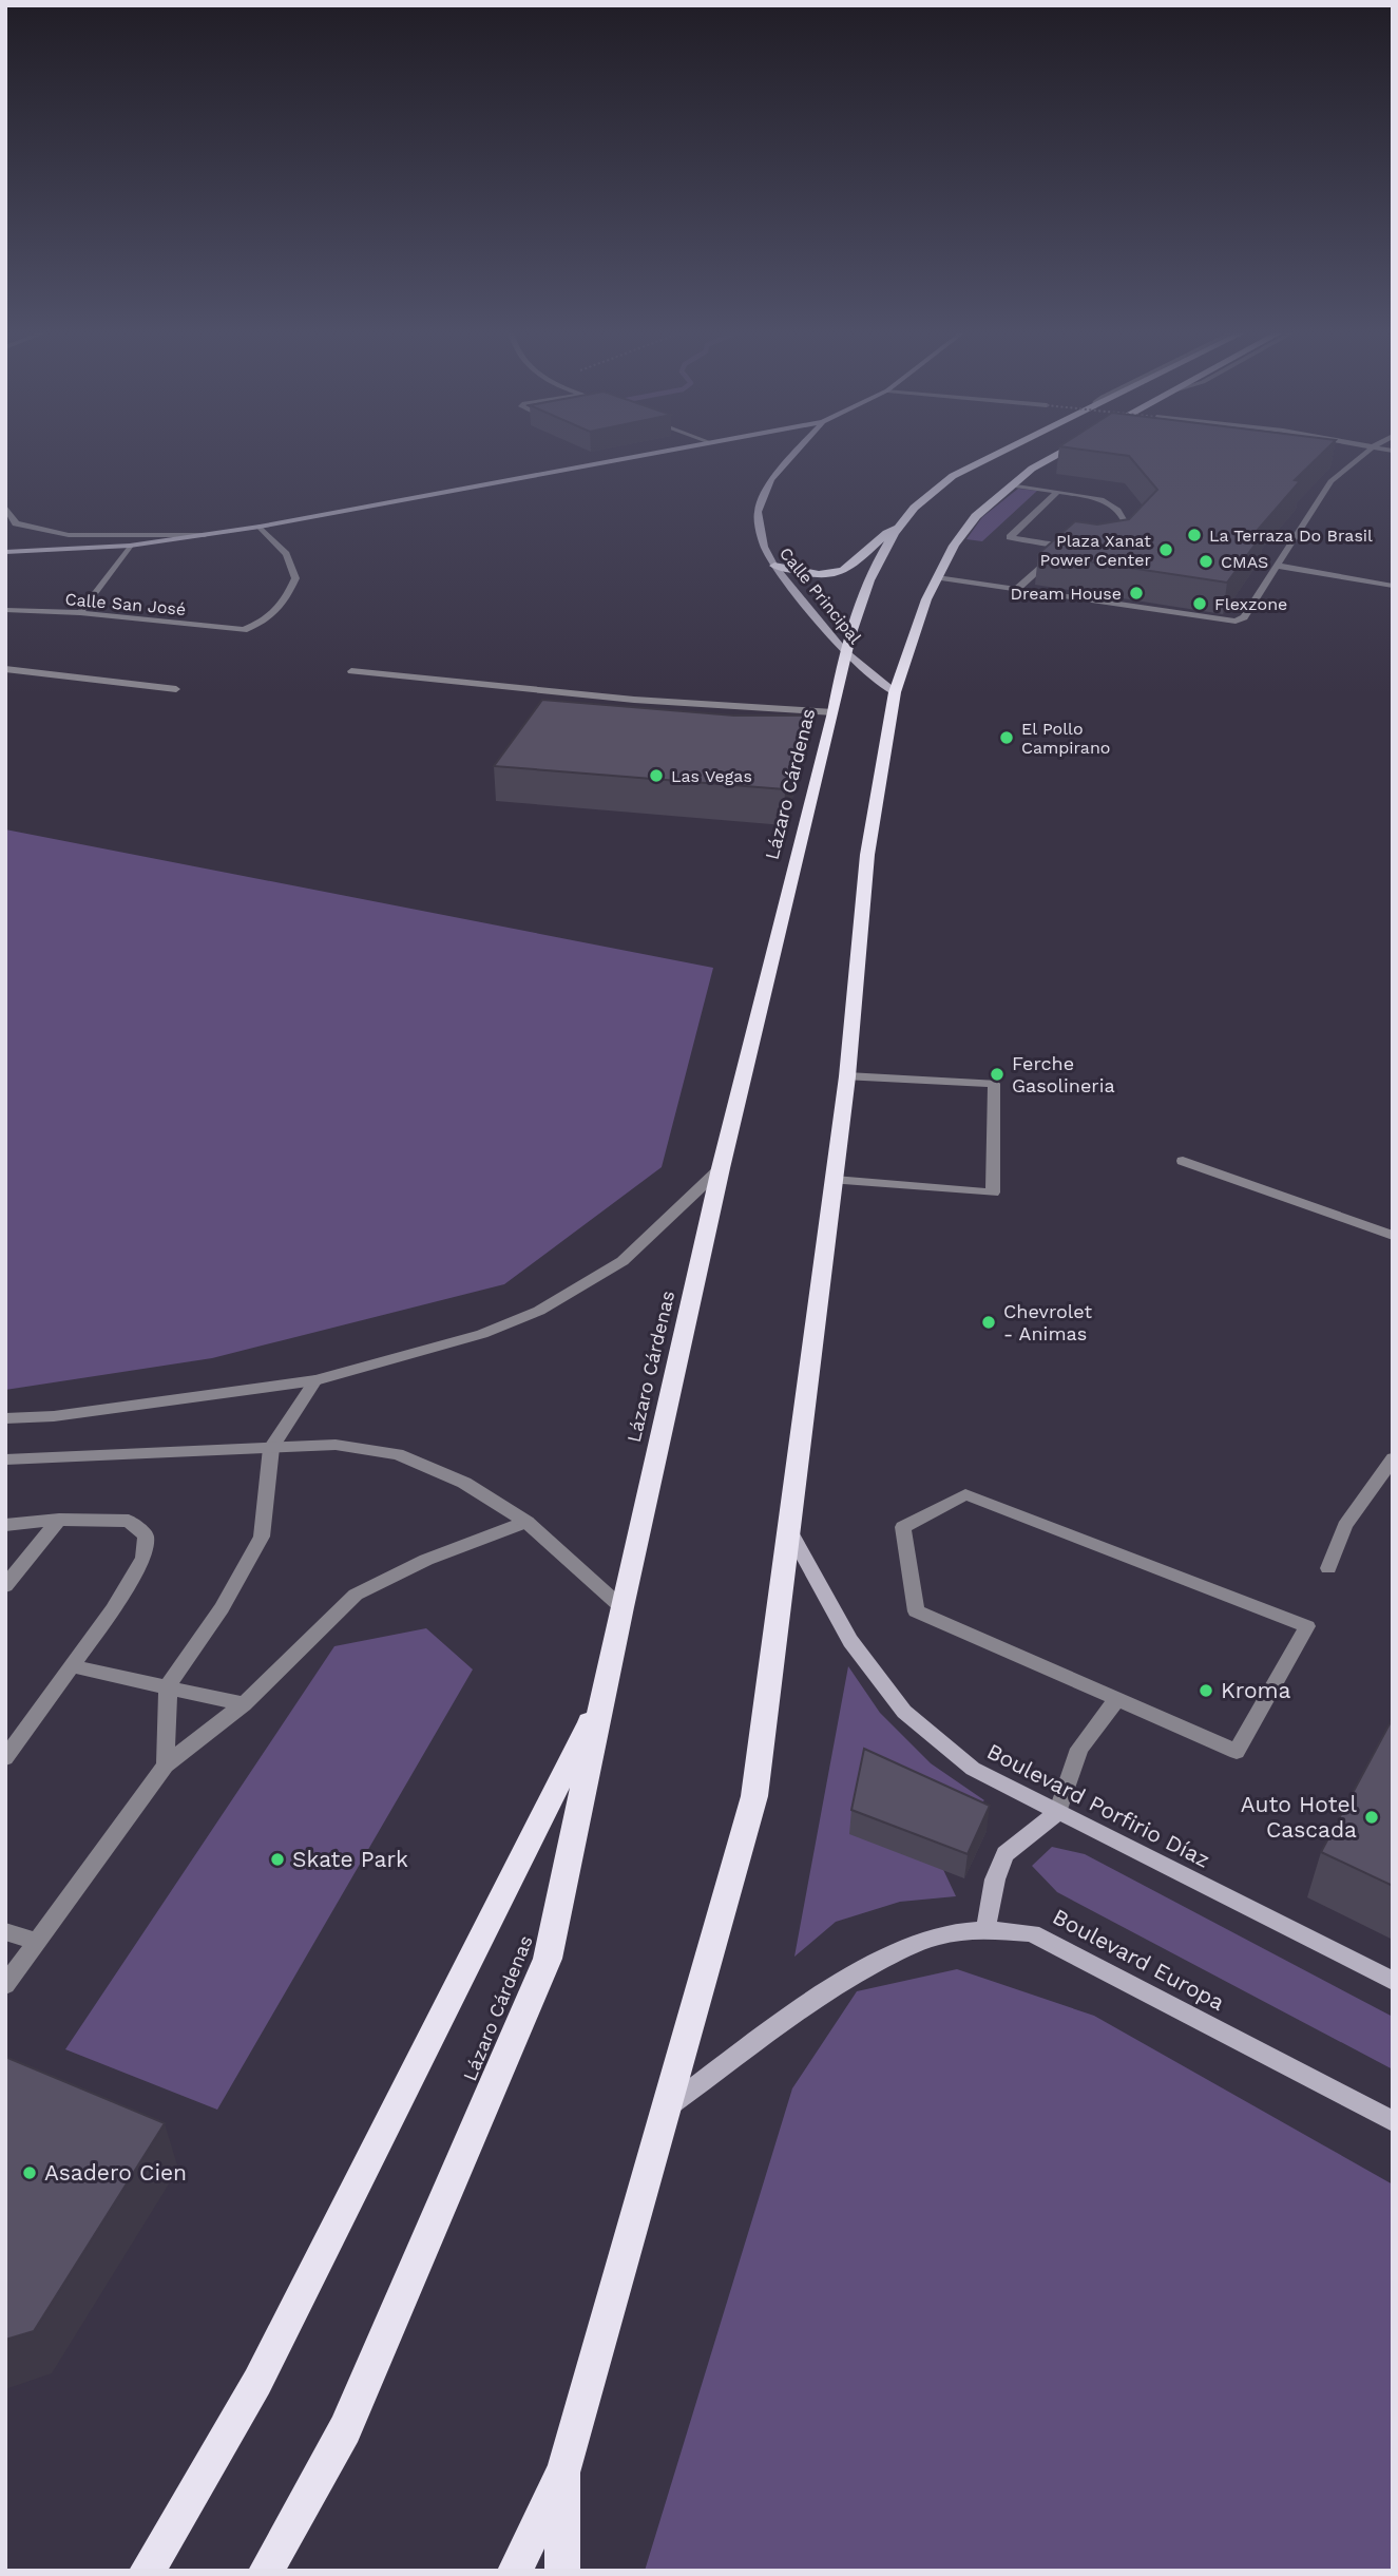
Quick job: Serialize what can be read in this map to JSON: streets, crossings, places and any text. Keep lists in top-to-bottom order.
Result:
{
  "streets": {
    "highway": ["Lázaro Cárdenas"],
    "main road": ["Calle Principal", "Boulevard Porfirio Díaz", "Boulevard Europa"],
    "street": ["Calle San José"]
  },
  "crossings": [
    ["Calle Principal", "Lázaro Cárdenas"],
    ["Lázaro Cárdenas", "Boulevard Porfirio Díaz"],
    ["Lázaro Cárdenas", "Boulevard Europa"]
  ],
  "places": [
    "La Terraza Do Brasil",
    "Plaza Xanat Power Center",
    "CMAS",
    "Dream House",
    "Flexzone",
    "El Pollo Campirano",
    "Las Vegas",
    "Ferche Gasolineria",
    "Chevrolet - Animas",
    "Kroma",
    "Auto Hotel Cascada",
    "Skate Park",
    "Asadero Cien"
  ]
}
